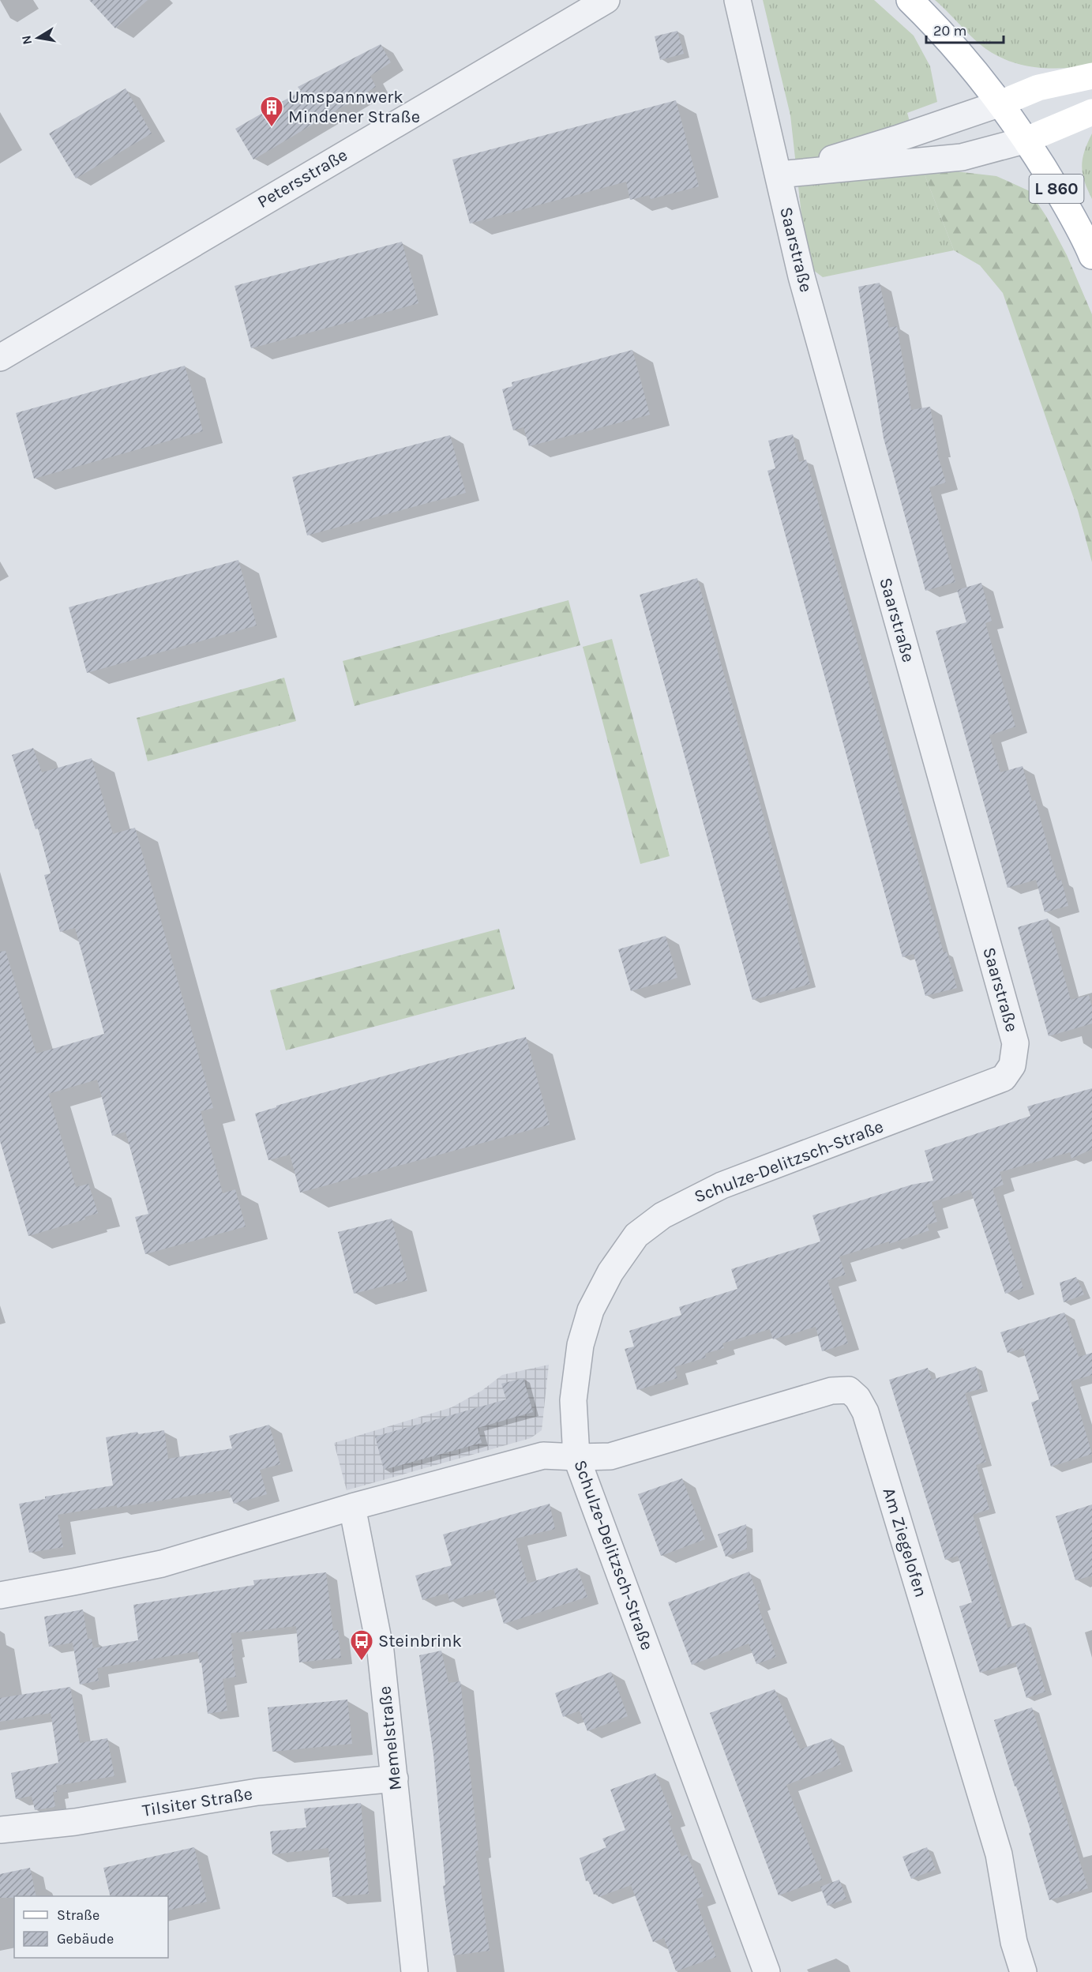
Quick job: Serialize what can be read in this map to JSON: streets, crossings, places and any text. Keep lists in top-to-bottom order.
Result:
{
  "streets": {
    "main road": ["L 860"],
    "street": [
      "Petersstraße",
      "Saarstraße",
      "Schulze-Delitzsch-Straße",
      "Am Ziegelofen",
      "Memelstraße",
      "Tilsiter Straße"
    ]
  },
  "crossings": [
    ["Saarstraße", "Schulze-Delitzsch-Straße"],
    ["Schulze-Delitzsch-Straße", "Am Ziegelofen"],
    ["Memelstraße", "Tilsiter Straße"]
  ],
  "places": {
    "building": ["Umspannwerk Mindener Straße"],
    "bus stop": ["Steinbrink"]
  },
  "legend": ["Straße", "Gebäude"],
  "scale_bar": "20 m",
  "north": "left"
}
